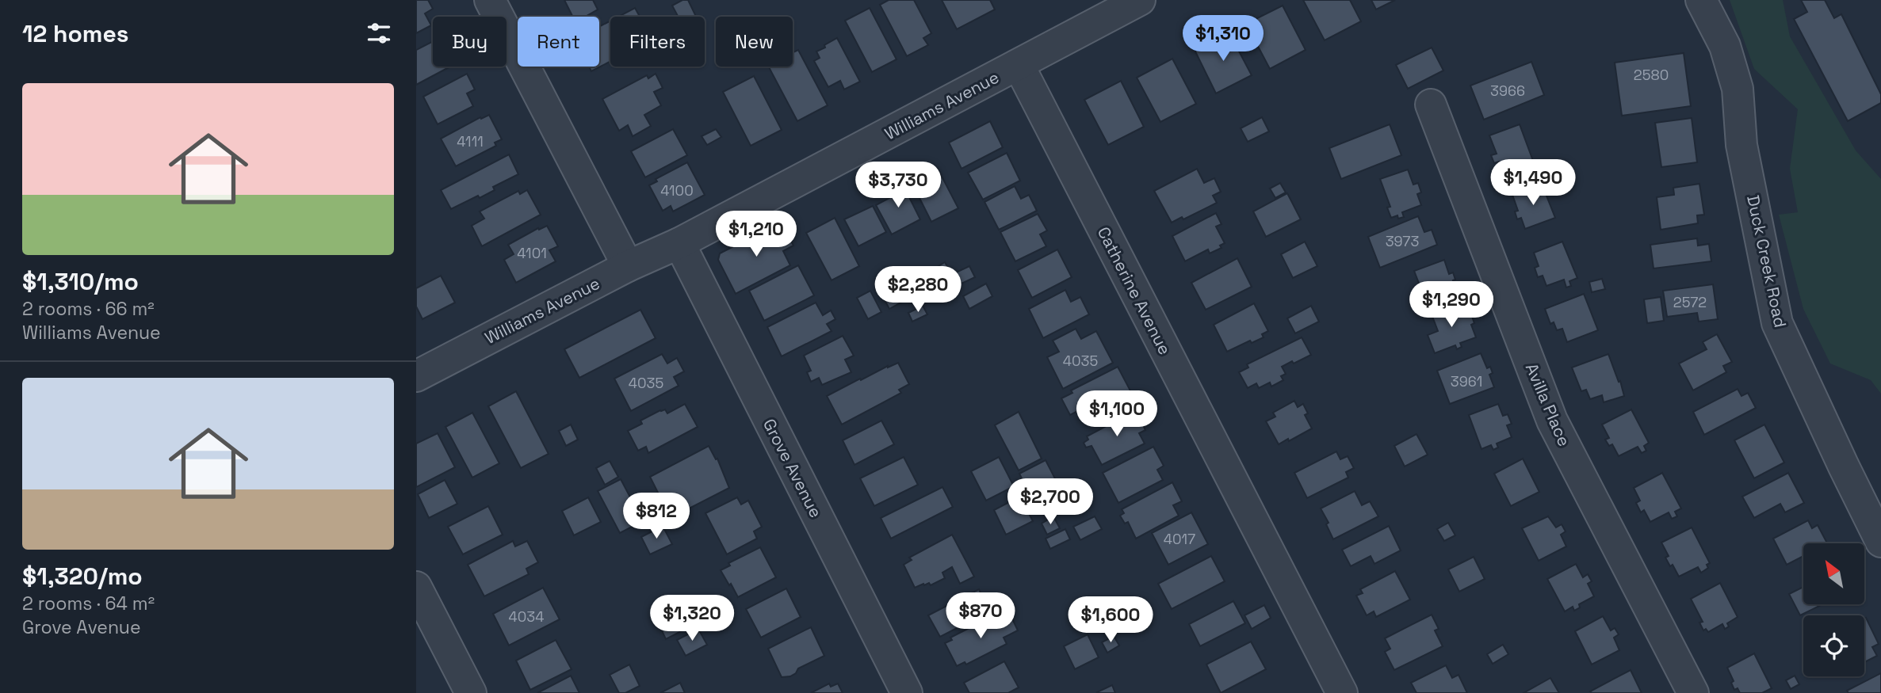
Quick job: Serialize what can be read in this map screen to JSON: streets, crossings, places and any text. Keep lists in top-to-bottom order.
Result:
{
  "streets": {
    "street": [
      "Williams Avenue",
      "Duck Creek Road",
      "Catherine Avenue",
      "Avilla Place",
      "Grove Avenue"
    ]
  },
  "crossings": [
    ["Williams Avenue", "Catherine Avenue"],
    ["Williams Avenue", "Grove Avenue"]
  ],
  "house_numbers": [
    "2580",
    "3966",
    "4111",
    "4100",
    "3973",
    "4101",
    "2572",
    "4035",
    "3961",
    "4035",
    "4017",
    "4034"
  ],
  "north": "top left",
  "page": {
    "heading": "12 homes",
    "price": [
      "$1,310",
      "$1,490",
      "$3,730",
      "$1,210",
      "$2,280",
      "$1,290",
      "$1,100",
      "$2,700",
      "$812",
      "$870",
      "$1,320",
      "$1,600"
    ],
    "chip": [
      "Buy",
      "Rent",
      "Filters",
      "New"
    ],
    "list": [
      {
        "name": "$1,310/mo",
        "note": "2 rooms · 66 m² · Williams Avenue"
      },
      {
        "name": "$1,320/mo",
        "note": "2 rooms · 64 m² · Grove Avenue"
      }
    ]
  }
}
